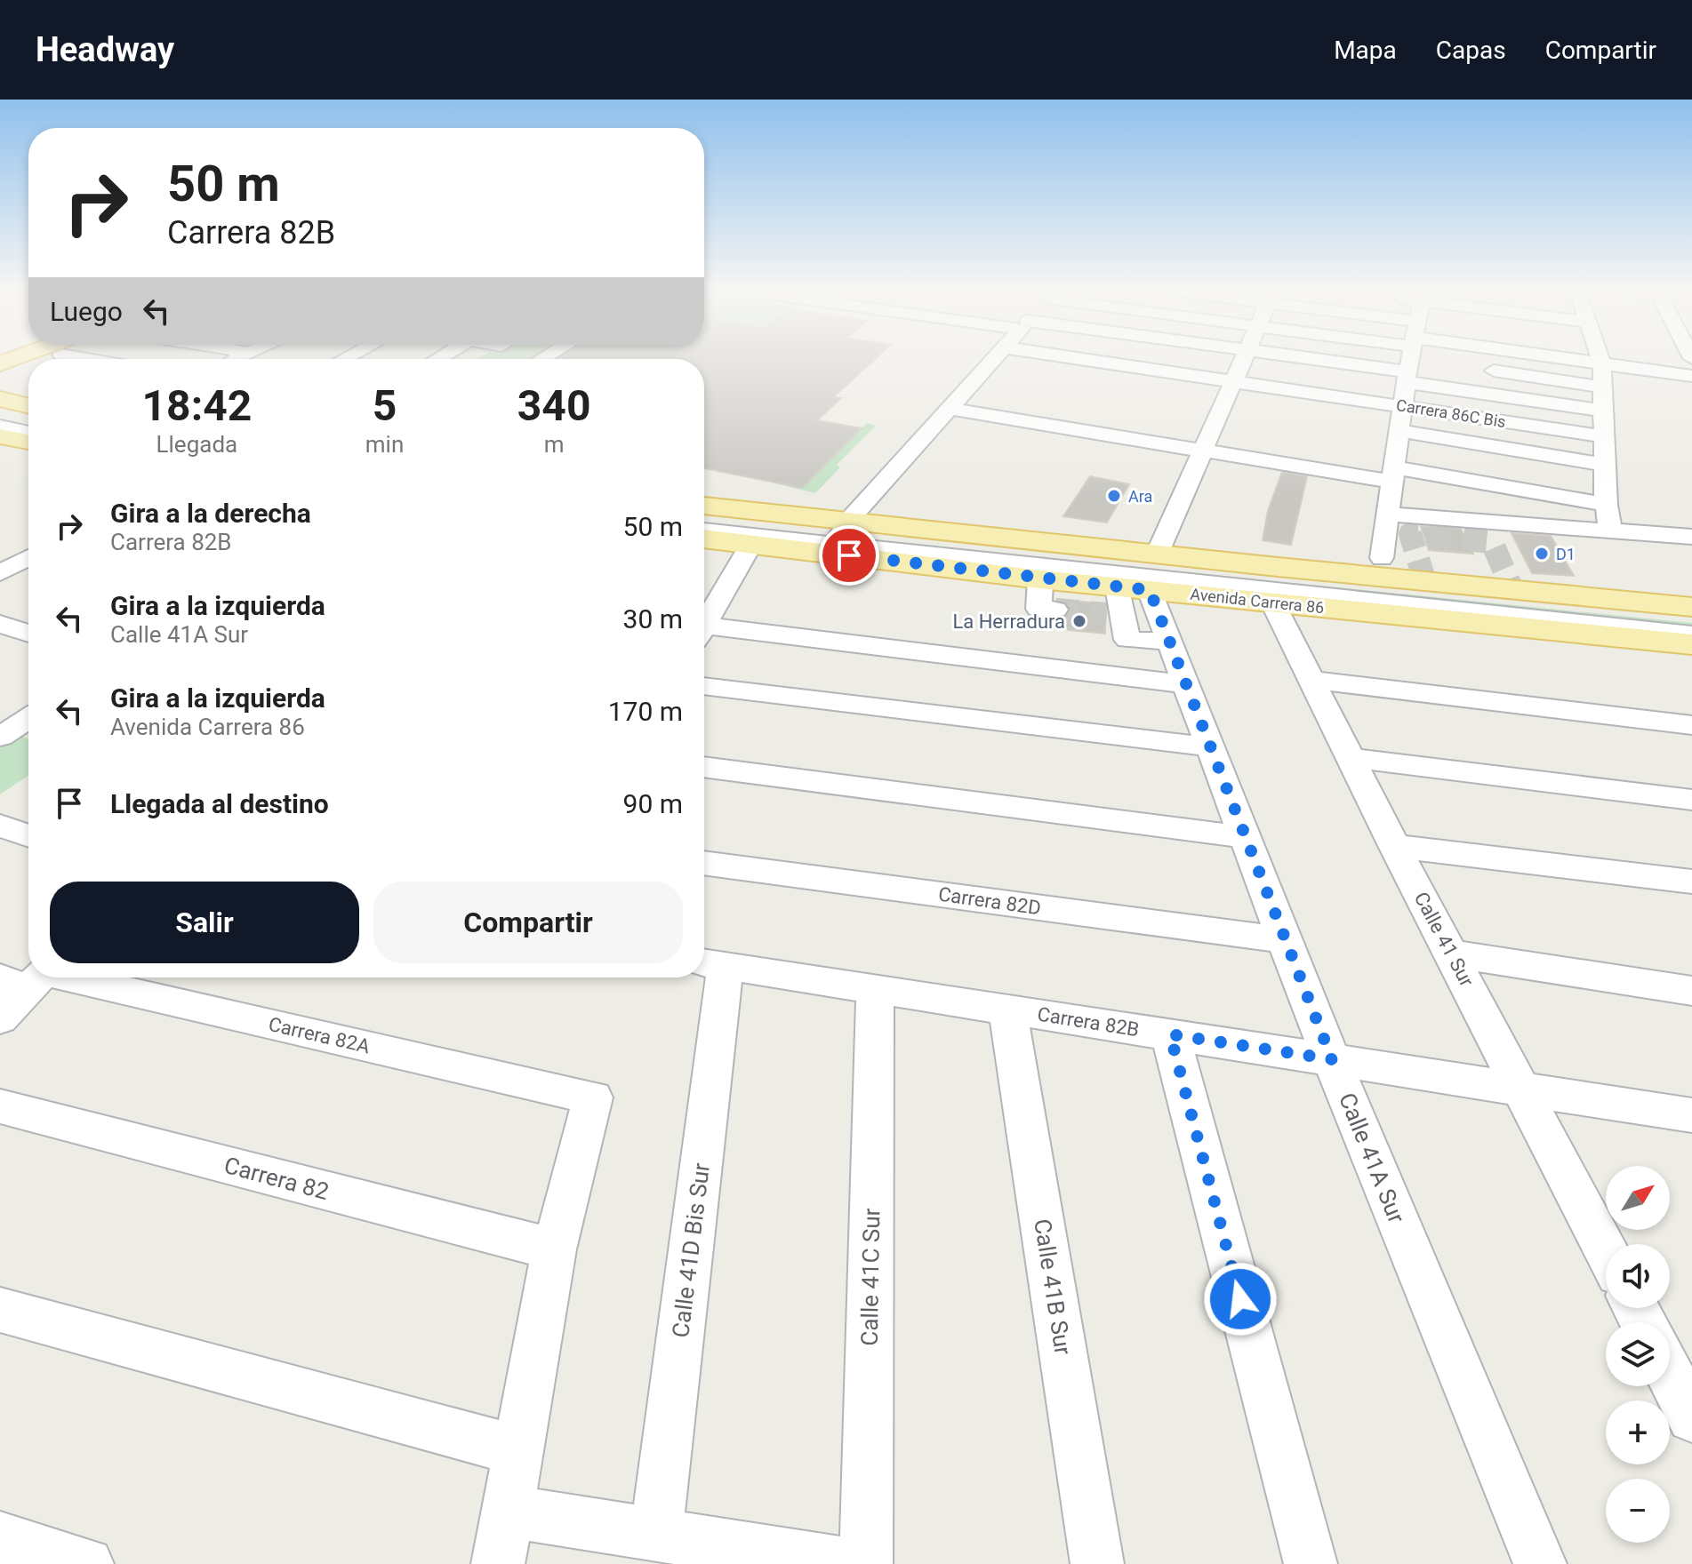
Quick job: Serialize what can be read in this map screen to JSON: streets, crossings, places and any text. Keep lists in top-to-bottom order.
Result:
{
  "streets": {
    "main road": ["Avenida Carrera 86"],
    "street": [
      "Carrera 86C Bis",
      "Carrera 82D",
      "Calle 41 Sur",
      "Carrera 82B",
      "Carrera 82A",
      "Calle 41A Sur",
      "Carrera 82",
      "Calle 41D Bis Sur",
      "Calle 41C Sur",
      "Calle 41B Sur"
    ]
  },
  "crossings": [
    ["Avenida Carrera 86", "Calle 41 Sur"],
    ["Avenida Carrera 86", "Calle 41A Sur"],
    ["Carrera 82D", "Calle 41A Sur"],
    ["Calle 41 Sur", "Carrera 82B"],
    ["Carrera 82B", "Calle 41A Sur"],
    ["Carrera 82B", "Calle 41D Bis Sur"],
    ["Carrera 82B", "Calle 41C Sur"],
    ["Carrera 82B", "Calle 41B Sur"],
    ["Carrera 82A", "Carrera 82"]
  ],
  "places": ["Ara", "D1", "La Herradura"],
  "north": "top right",
  "page": {
    "header": "Headway",
    "nav": ["Mapa", "Capas", "Compartir"],
    "turn": ["50 m", "Carrera 82B"],
    "then": "Luego",
    "eta": [
      "18:42",
      "Llegada",
      "5",
      "min",
      "340",
      "m"
    ],
    "list": [
      {
        "name": "Gira a la derecha",
        "note": "Carrera 82B",
        "value": "50 m"
      },
      {
        "name": "Gira a la izquierda",
        "note": "Calle 41A Sur",
        "value": "30 m"
      },
      {
        "name": "Gira a la izquierda",
        "note": "Avenida Carrera 86",
        "value": "170 m"
      },
      {
        "name": "Llegada al destino",
        "value": "90 m"
      }
    ],
    "buttons": ["Salir", "Compartir"],
    "map_buttons": ["+", "−"]
  }
}
